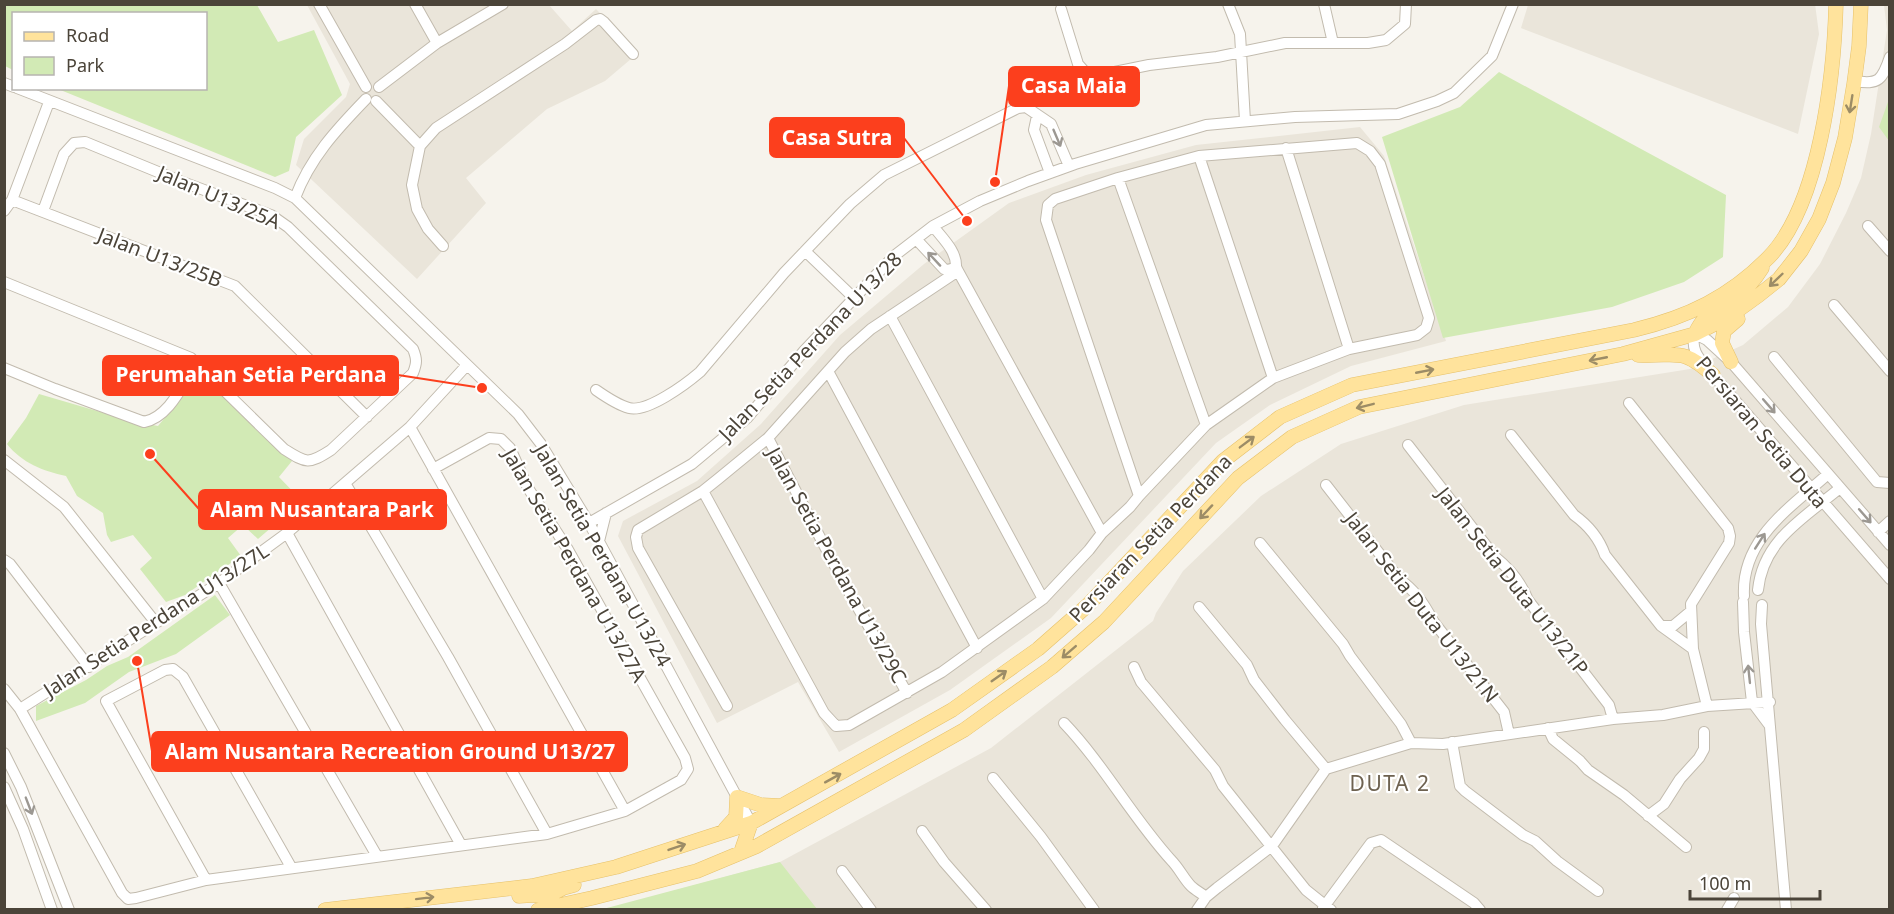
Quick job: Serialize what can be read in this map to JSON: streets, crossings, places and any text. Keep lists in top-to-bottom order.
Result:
{
  "streets": {
    "main road": ["Persiaran Setia Perdana"],
    "street": [
      "Jalan U13/25A",
      "Jalan U13/25B",
      "Jalan Setia Perdana U13/28",
      "Persiaran Setia Duta",
      "Jalan Setia Perdana U13/24",
      "Jalan Setia Perdana U13/27A",
      "Jalan Setia Perdana U13/29C",
      "Jalan Setia Duta U13/21P",
      "Jalan Setia Duta U13/21N",
      "Jalan Setia Perdana U13/27L"
    ]
  },
  "crossings": [
    ["Jalan U13/25A", "Jalan U13/25B"],
    ["Jalan Setia Perdana U13/28", "Jalan Setia Perdana U13/24"],
    ["Persiaran Setia Duta", "Persiaran Setia Perdana"],
    ["Persiaran Setia Perdana", "Jalan Setia Perdana U13/24"],
    ["Jalan Setia Perdana U13/24", "Jalan Setia Perdana U13/27L"]
  ],
  "districts": ["DUTA 2"],
  "places": [
    "Casa Maia",
    "Casa Sutra",
    "Perumahan Setia Perdana",
    "Alam Nusantara Park",
    "Alam Nusantara Recreation Ground U13/27"
  ],
  "legend": ["Road", "Park"],
  "scale_bar": "100 m"
}
